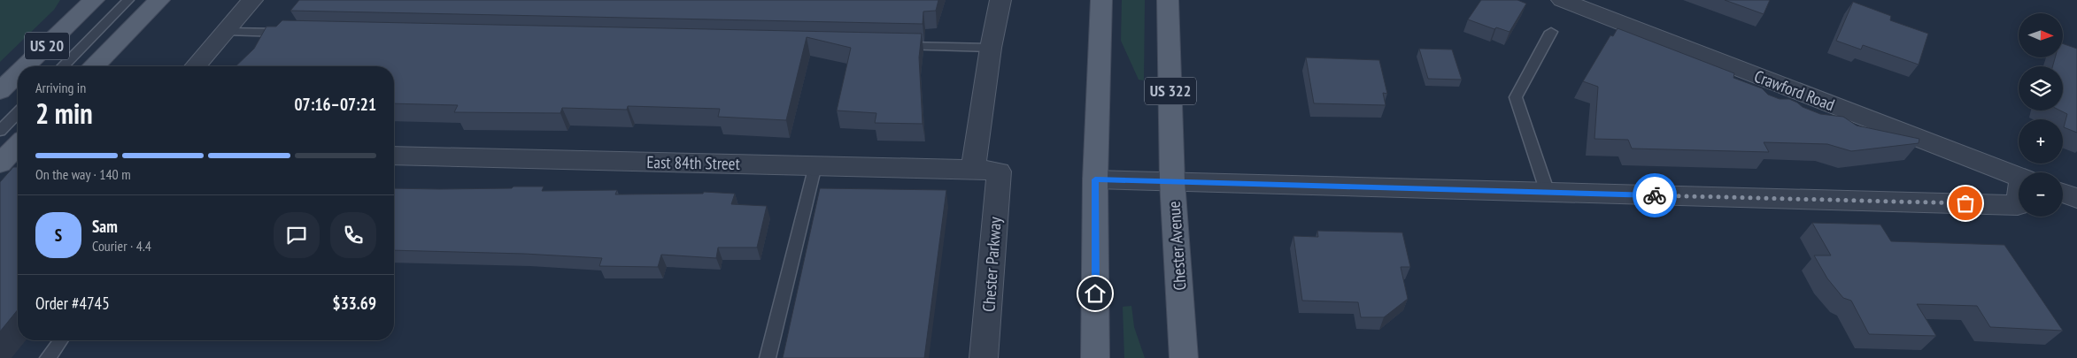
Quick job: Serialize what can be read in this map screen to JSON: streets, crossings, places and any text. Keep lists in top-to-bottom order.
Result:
{
  "streets": {
    "main road": ["US 20", "US 322", "Chester Avenue"],
    "street": ["Crawford Road", "East 84th Street", "Chester Parkway"]
  },
  "crossings": [
    ["East 84th Street", "Chester Parkway"]
  ],
  "north": "right",
  "page": {
    "map_buttons": ["+", "−"],
    "heading": ["2 min", "Arriving in", "07:16–07:21"],
    "panel": [
      "Sam",
      "Courier · 4.4",
      "Order #4745",
      "$33.69"
    ],
    "bar": "On the way · 140 m",
    "round": "S"
  }
}
